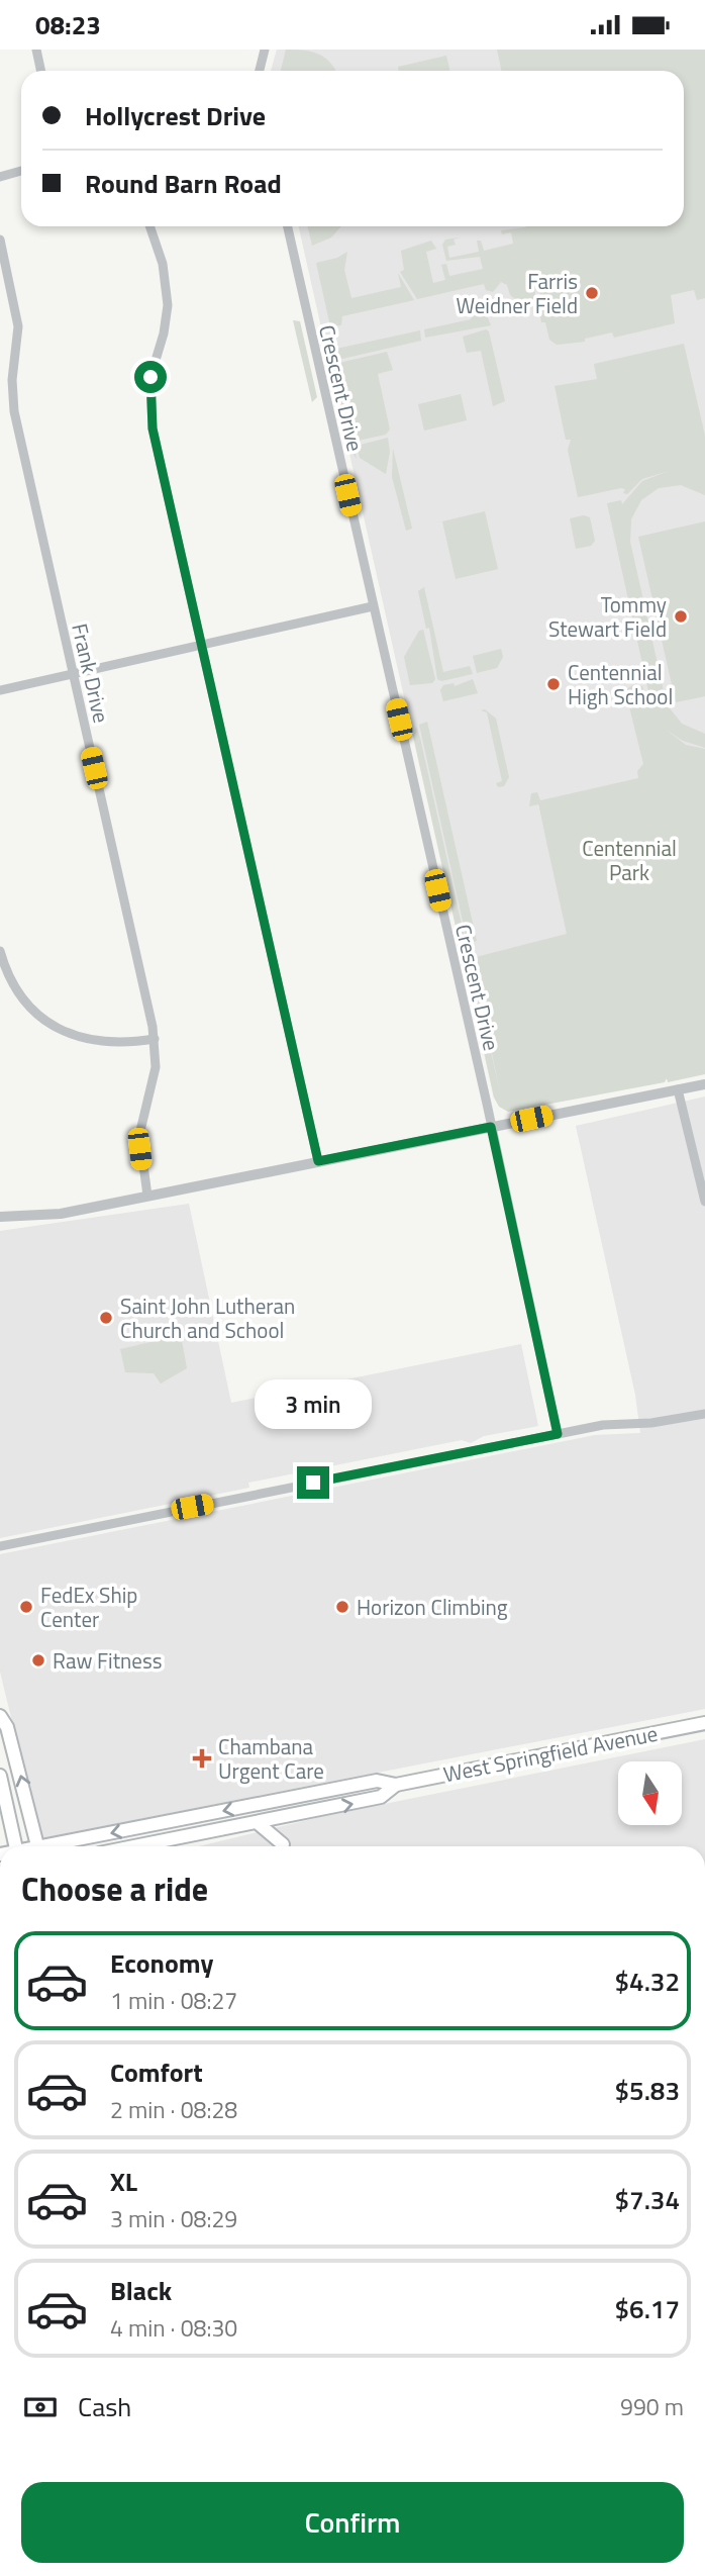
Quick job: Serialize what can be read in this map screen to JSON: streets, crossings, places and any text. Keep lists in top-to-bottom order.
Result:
{
  "streets": {
    "main road": ["West Springfield Avenue"],
    "street": ["Crescent Drive", "Frank Drive"]
  },
  "parks": ["Centennial Park"],
  "places": {
    "other": [
      "Farris Weidner Field",
      "Tommy Stewart Field",
      "Centennial High School",
      "Saint John Lutheran Church and School",
      "FedEx Ship Center",
      "Horizon Climbing",
      "Raw Fitness"
    ],
    "health": ["Chambana Urgent Care"]
  },
  "north": "bottom",
  "page": {
    "status": "08:23",
    "banner": ["Hollycrest Drive", "Round Barn Road"],
    "bubble": "3 min",
    "heading": "Choose a ride",
    "list": [
      {
        "name": "Economy",
        "note": "1 min · 08:27",
        "value": "$4.32"
      },
      {
        "name": "Comfort",
        "note": "2 min · 08:28",
        "value": "$5.83"
      },
      {
        "name": "XL",
        "note": "3 min · 08:29",
        "value": "$7.34"
      },
      {
        "name": "Black",
        "note": "4 min · 08:30",
        "value": "$6.17"
      }
    ],
    "pay": ["Cash", "990 m"],
    "buttons": "Confirm"
  }
}
